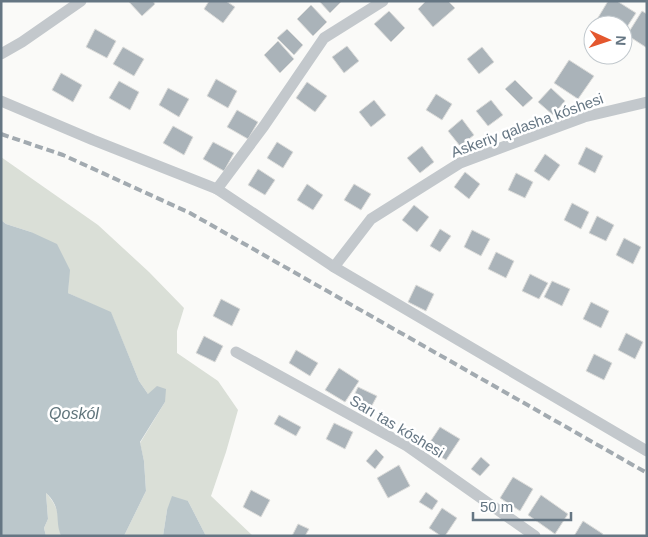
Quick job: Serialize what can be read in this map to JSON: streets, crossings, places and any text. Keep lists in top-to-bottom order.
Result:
{
  "streets": {
    "street": ["Askeriy qalasha kóshesi", "Sarı tas kóshesi"]
  },
  "water": ["Qoskól"],
  "scale_bar": "50 m",
  "north": "right"
}
